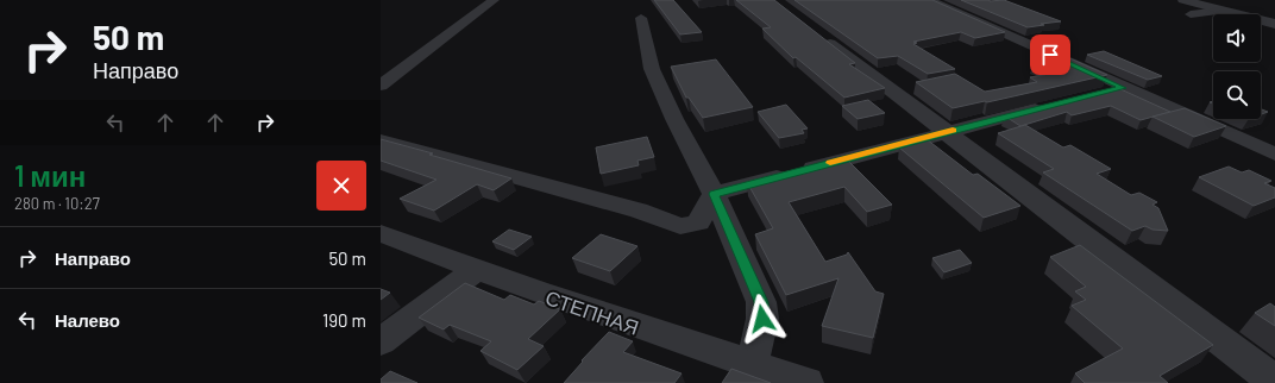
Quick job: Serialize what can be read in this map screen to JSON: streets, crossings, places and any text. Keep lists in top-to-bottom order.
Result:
{
  "streets": {
    "street": ["СТЕПНАЯ"]
  },
  "page": {
    "turn": ["50 m", "Направо"],
    "heading": ["1 мин", "280 m · 10:27"],
    "list": [
      {
        "name": "Направо",
        "value": "50 m"
      },
      {
        "name": "Налево",
        "value": "190 m"
      }
    ]
  }
}
